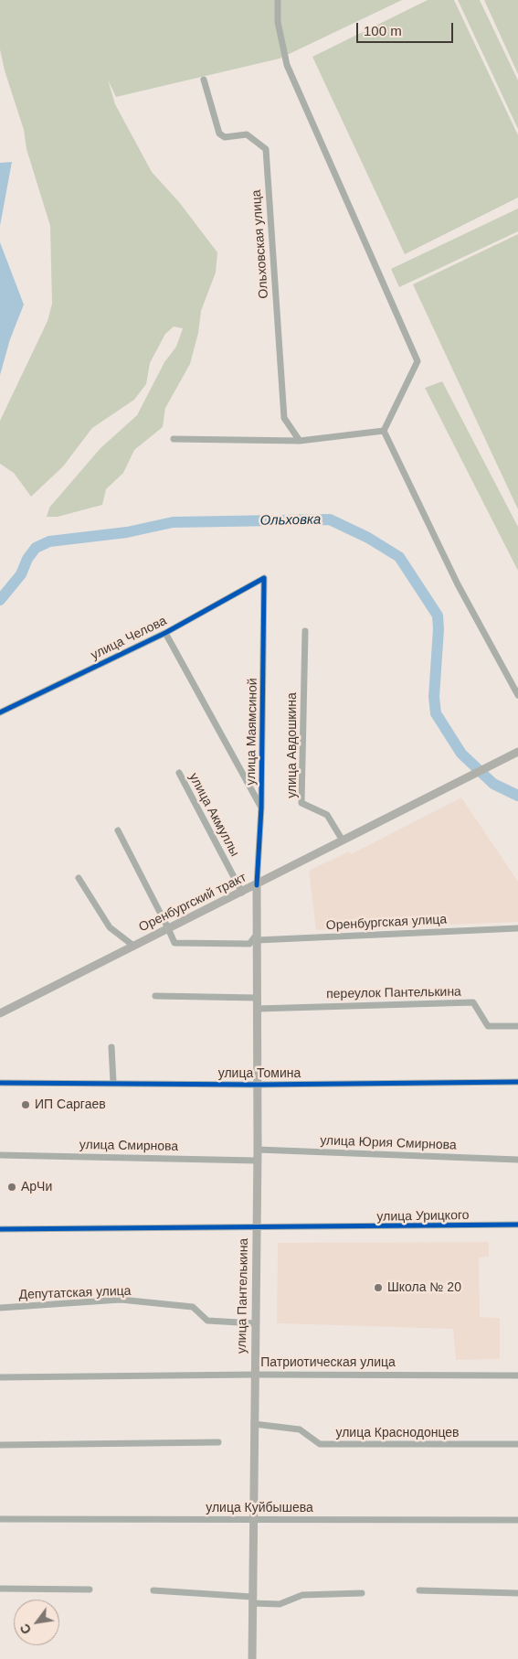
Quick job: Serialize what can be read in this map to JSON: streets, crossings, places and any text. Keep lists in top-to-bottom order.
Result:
{
  "streets": {
    "main road": ["Оренбургский тракт", "улица Пантелькина"],
    "street": [
      "Ольховская улица",
      "улица Челова",
      "улица Маямсиной",
      "улица Авдошкина",
      "улица Акмуллы",
      "Оренбургская улица",
      "переулок Пантелькина",
      "улица Томина",
      "улица Юрия Смирнова",
      "улица Смирнова",
      "улица Урицкого",
      "Депутатская улица",
      "Патриотическая улица",
      "улица Краснодонцев",
      "улица Куйбышева"
    ]
  },
  "crossings": [
    ["улица Челова", "улица Маямсиной"],
    ["улица Маямсиной", "Оренбургский тракт"],
    ["улица Маямсиной", "улица Пантелькина"],
    ["улица Авдошкина", "Оренбургский тракт"],
    ["улица Акмуллы", "Оренбургский тракт"],
    ["Оренбургский тракт", "Оренбургская улица"],
    ["Оренбургский тракт", "улица Пантелькина"],
    ["Оренбургская улица", "улица Пантелькина"],
    ["переулок Пантелькина", "улица Пантелькина"],
    ["улица Томина", "улица Пантелькина"],
    ["улица Юрия Смирнова", "улица Пантелькина"],
    ["улица Смирнова", "улица Пантелькина"],
    ["улица Урицкого", "улица Пантелькина"],
    ["Депутатская улица", "улица Пантелькина"],
    ["улица Пантелькина", "Патриотическая улица"],
    ["улица Пантелькина", "улица Краснодонцев"],
    ["улица Пантелькина", "улица Куйбышева"]
  ],
  "water": ["Ольховка"],
  "places": ["ИП Саргаев", "АрЧи", "Школа № 20"],
  "scale_bar": "100 m",
  "north": "bottom left"
}
